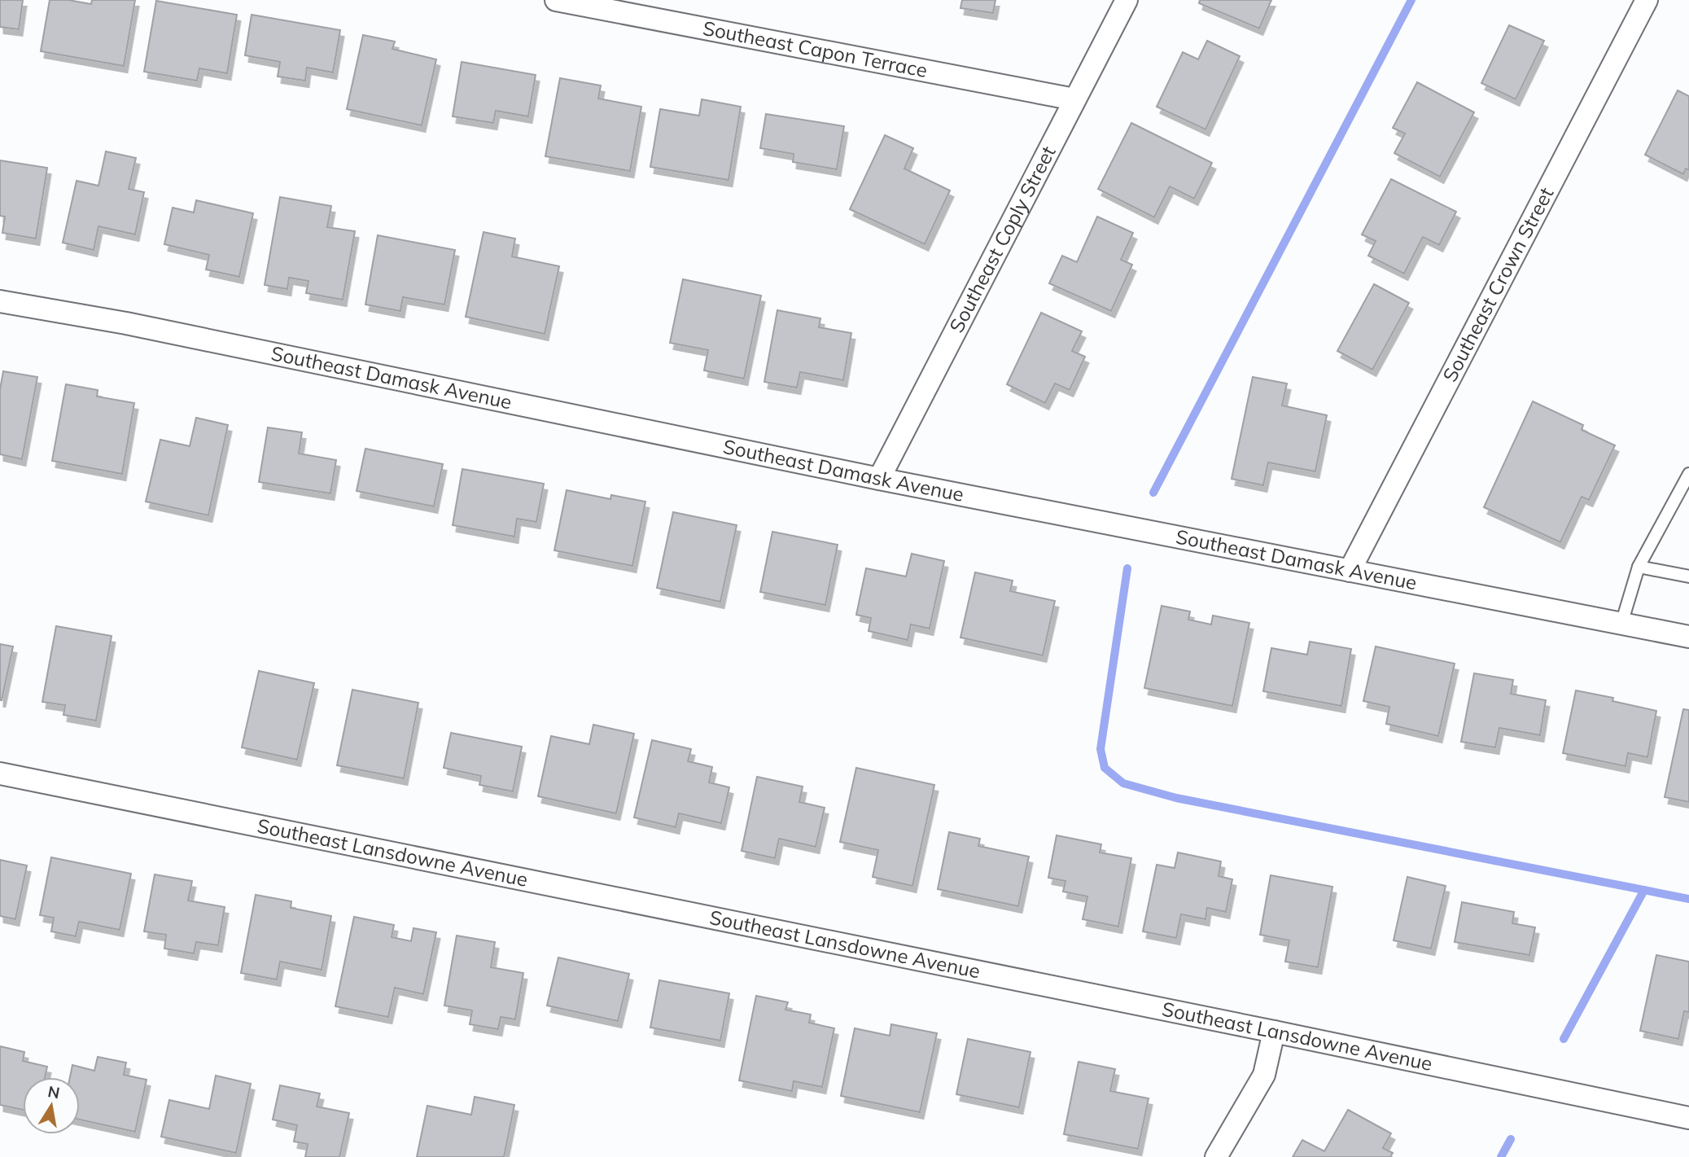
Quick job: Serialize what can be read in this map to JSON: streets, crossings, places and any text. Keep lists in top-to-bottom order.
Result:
{
  "streets": {
    "street": [
      "Southeast Capon Terrace",
      "Southeast Coply Street",
      "Southeast Crown Street",
      "Southeast Damask Avenue",
      "Southeast Lansdowne Avenue"
    ]
  },
  "crossings": [
    ["Southeast Capon Terrace", "Southeast Coply Street"],
    ["Southeast Coply Street", "Southeast Damask Avenue"],
    ["Southeast Crown Street", "Southeast Damask Avenue"]
  ],
  "north": "top"
}
